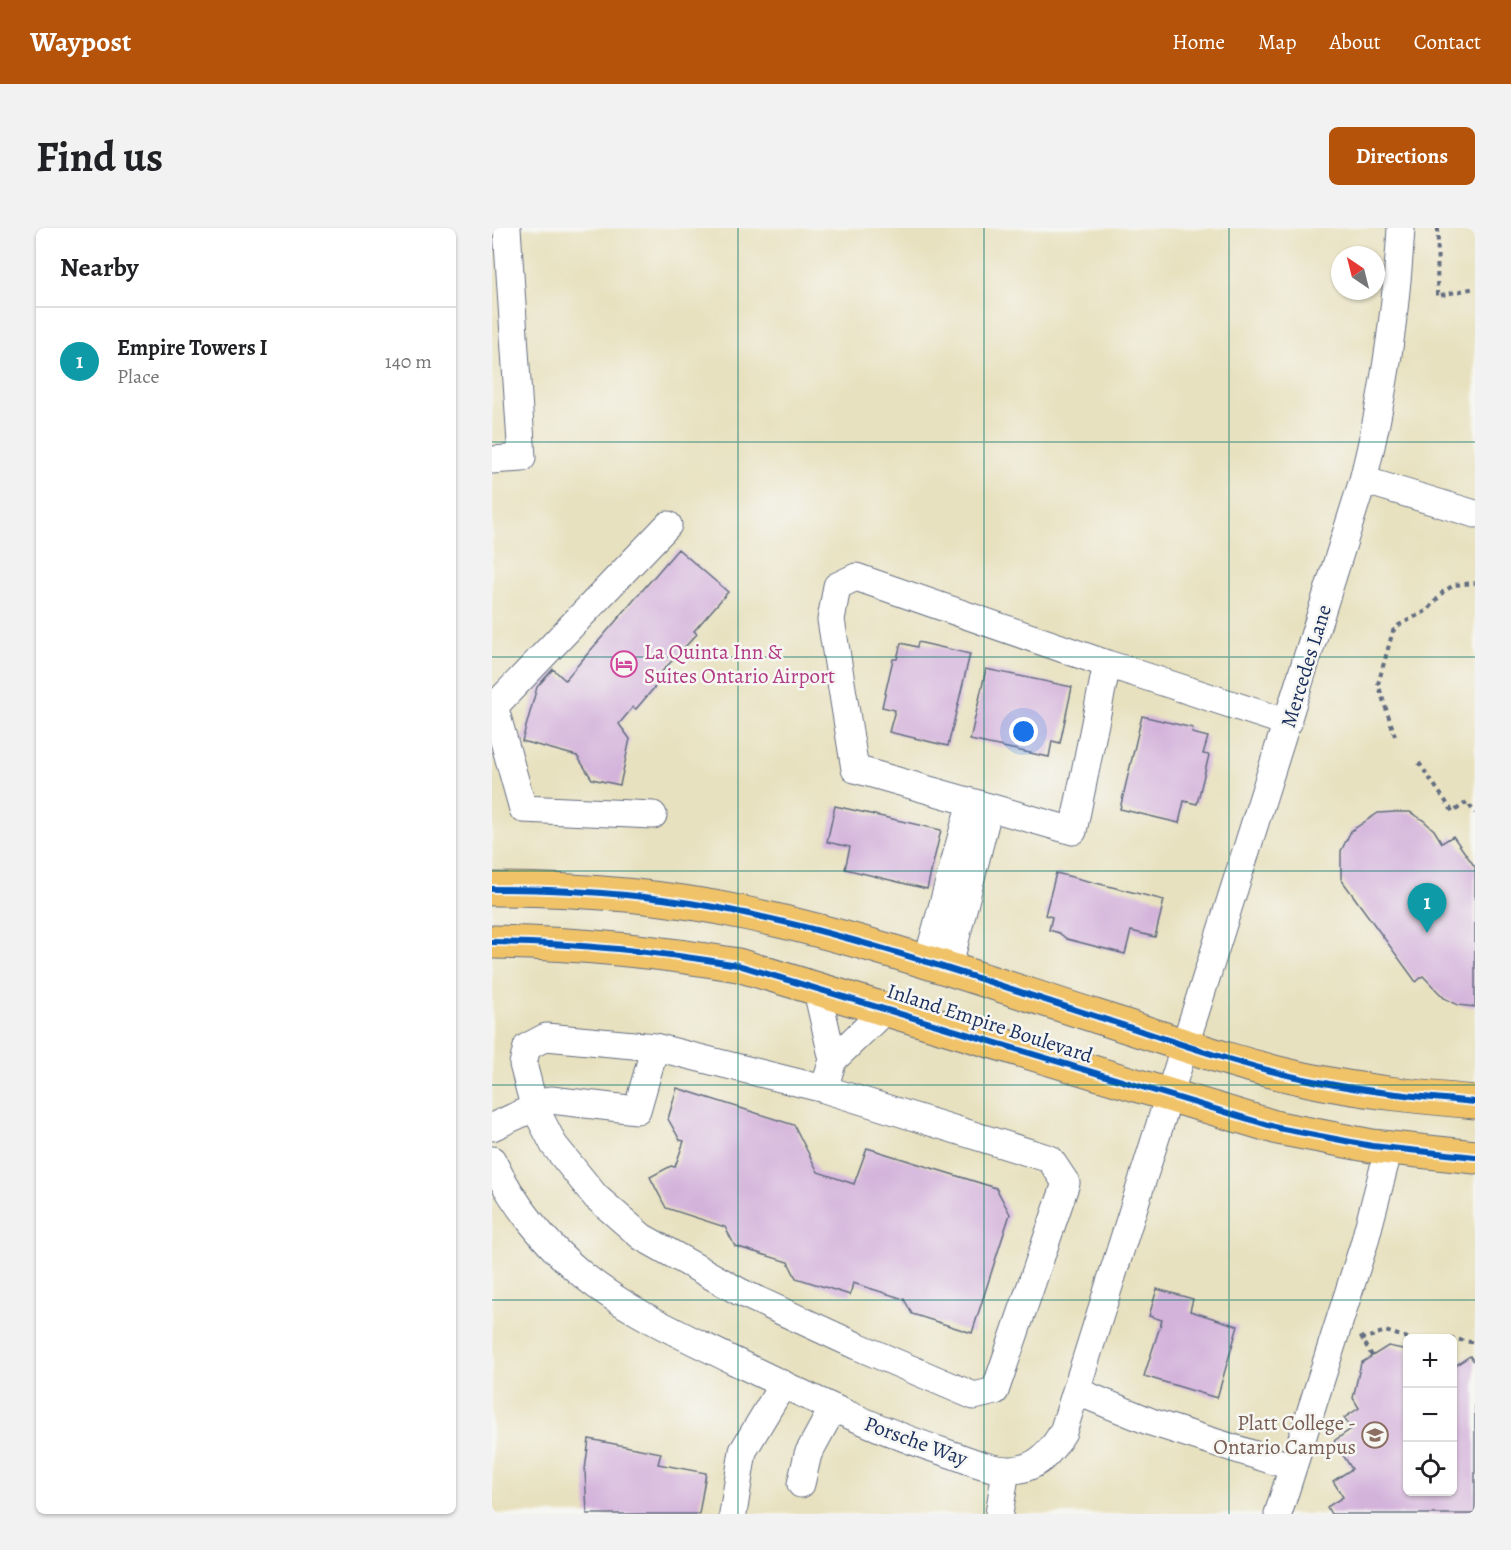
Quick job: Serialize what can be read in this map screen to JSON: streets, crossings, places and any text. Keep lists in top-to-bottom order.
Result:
{
  "streets": {
    "main road": ["Inland Empire Boulevard"],
    "street": ["Mercedes Lane", "Porsche Way"]
  },
  "crossings": [
    ["Mercedes Lane", "Inland Empire Boulevard"],
    ["Mercedes Lane", "Porsche Way"],
    ["Inland Empire Boulevard", "Porsche Way"]
  ],
  "places": {
    "hotel": ["La Quinta Inn & Suites Ontario Airport"],
    "school or university": ["Platt College - Ontario Campus"]
  },
  "north": "top left",
  "page": {
    "header": "Waypost",
    "nav": [
      "Home",
      "Map",
      "About",
      "Contact"
    ],
    "buttons": "Directions",
    "title": "Find us",
    "heading": "Nearby",
    "list": [
      {
        "mark": "1",
        "name": "Empire Towers I",
        "note": "Place",
        "value": "140 m"
      }
    ],
    "pins": "1",
    "map_buttons": ["+", "−"]
  }
}
